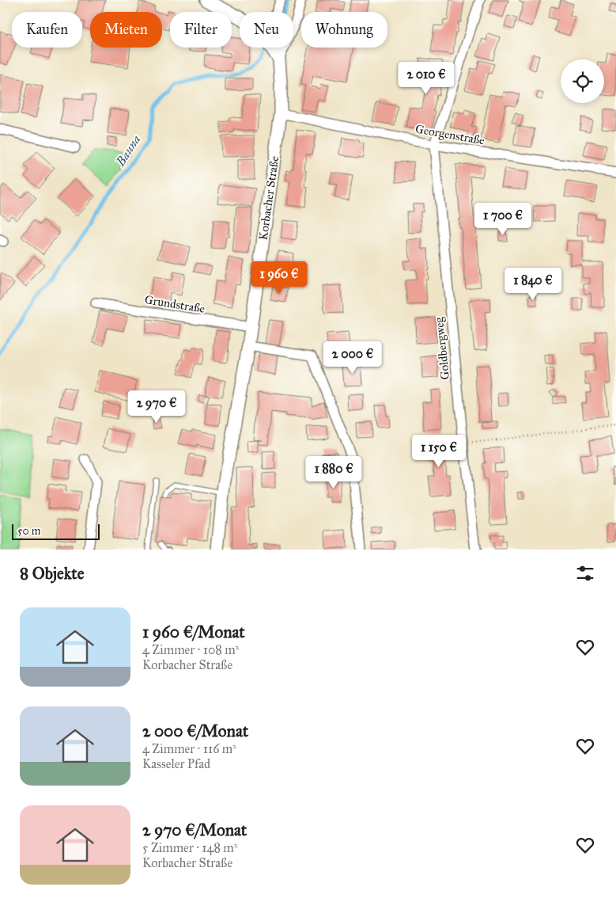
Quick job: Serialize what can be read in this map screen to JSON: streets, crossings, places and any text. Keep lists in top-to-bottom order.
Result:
{
  "streets": {
    "street": [
      "Georgenstraße",
      "Korbacher Straße",
      "Grundstraße",
      "Goldbergweg"
    ]
  },
  "crossings": [
    ["Georgenstraße", "Korbacher Straße"],
    ["Georgenstraße", "Goldbergweg"],
    ["Korbacher Straße", "Grundstraße"]
  ],
  "water": ["Bauna"],
  "scale_bar": "50 m",
  "page": {
    "chip": [
      "Kaufen",
      "Mieten",
      "Filter",
      "Neu",
      "Wohnung"
    ],
    "price": [
      "2 010 €",
      "1 700 €",
      "1 960 €",
      "1 840 €",
      "2 000 €",
      "2 970 €",
      "1 150 €",
      "1 880 €"
    ],
    "scale": "50 m",
    "heading": "8 Objekte",
    "list": [
      {
        "name": "1 960 €/Monat",
        "note": "4 Zimmer · 108 m² · Korbacher Straße"
      },
      {
        "name": "2 000 €/Monat",
        "note": "4 Zimmer · 116 m² · Kasseler Pfad"
      },
      {
        "name": "2 970 €/Monat",
        "note": "5 Zimmer · 148 m² · Korbacher Straße"
      }
    ]
  }
}
